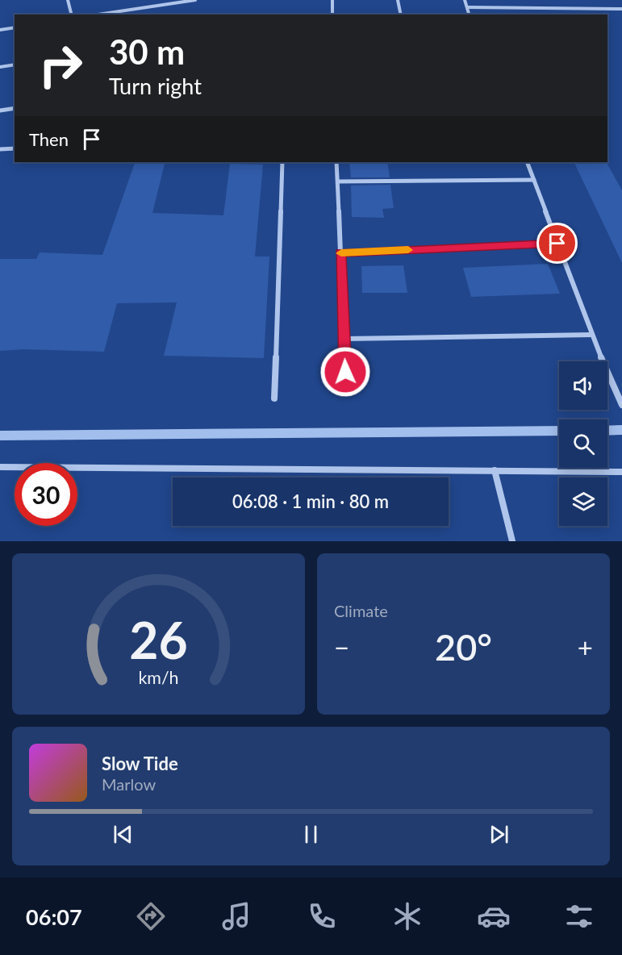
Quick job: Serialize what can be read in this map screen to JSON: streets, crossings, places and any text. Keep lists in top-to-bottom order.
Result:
{
  "page": {
    "turn": ["30 m", "Turn right"],
    "then": "Then",
    "limit": "30",
    "trip": "06:08 · 1 min · 80 m",
    "tile": "Climate",
    "heat": ["−", "20°", "+"],
    "song": ["Slow Tide", "Marlow"],
    "tabs": "06:07",
    "gauge": ["26", "km/h"]
  }
}
